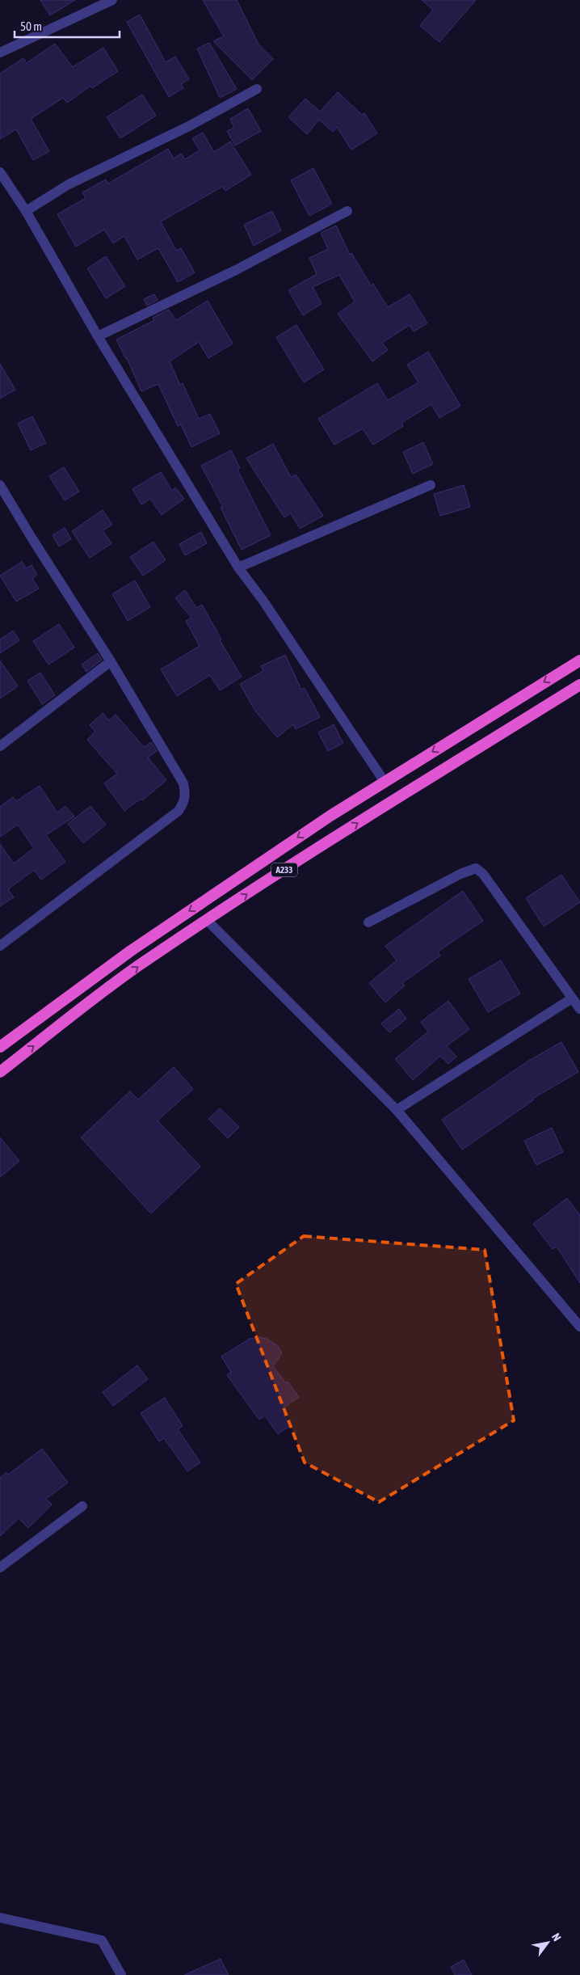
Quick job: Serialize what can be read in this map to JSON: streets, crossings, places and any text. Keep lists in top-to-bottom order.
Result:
{
  "streets": {
    "highway": ["A233"]
  },
  "scale_bar": "50 m",
  "north": "top right"
}
